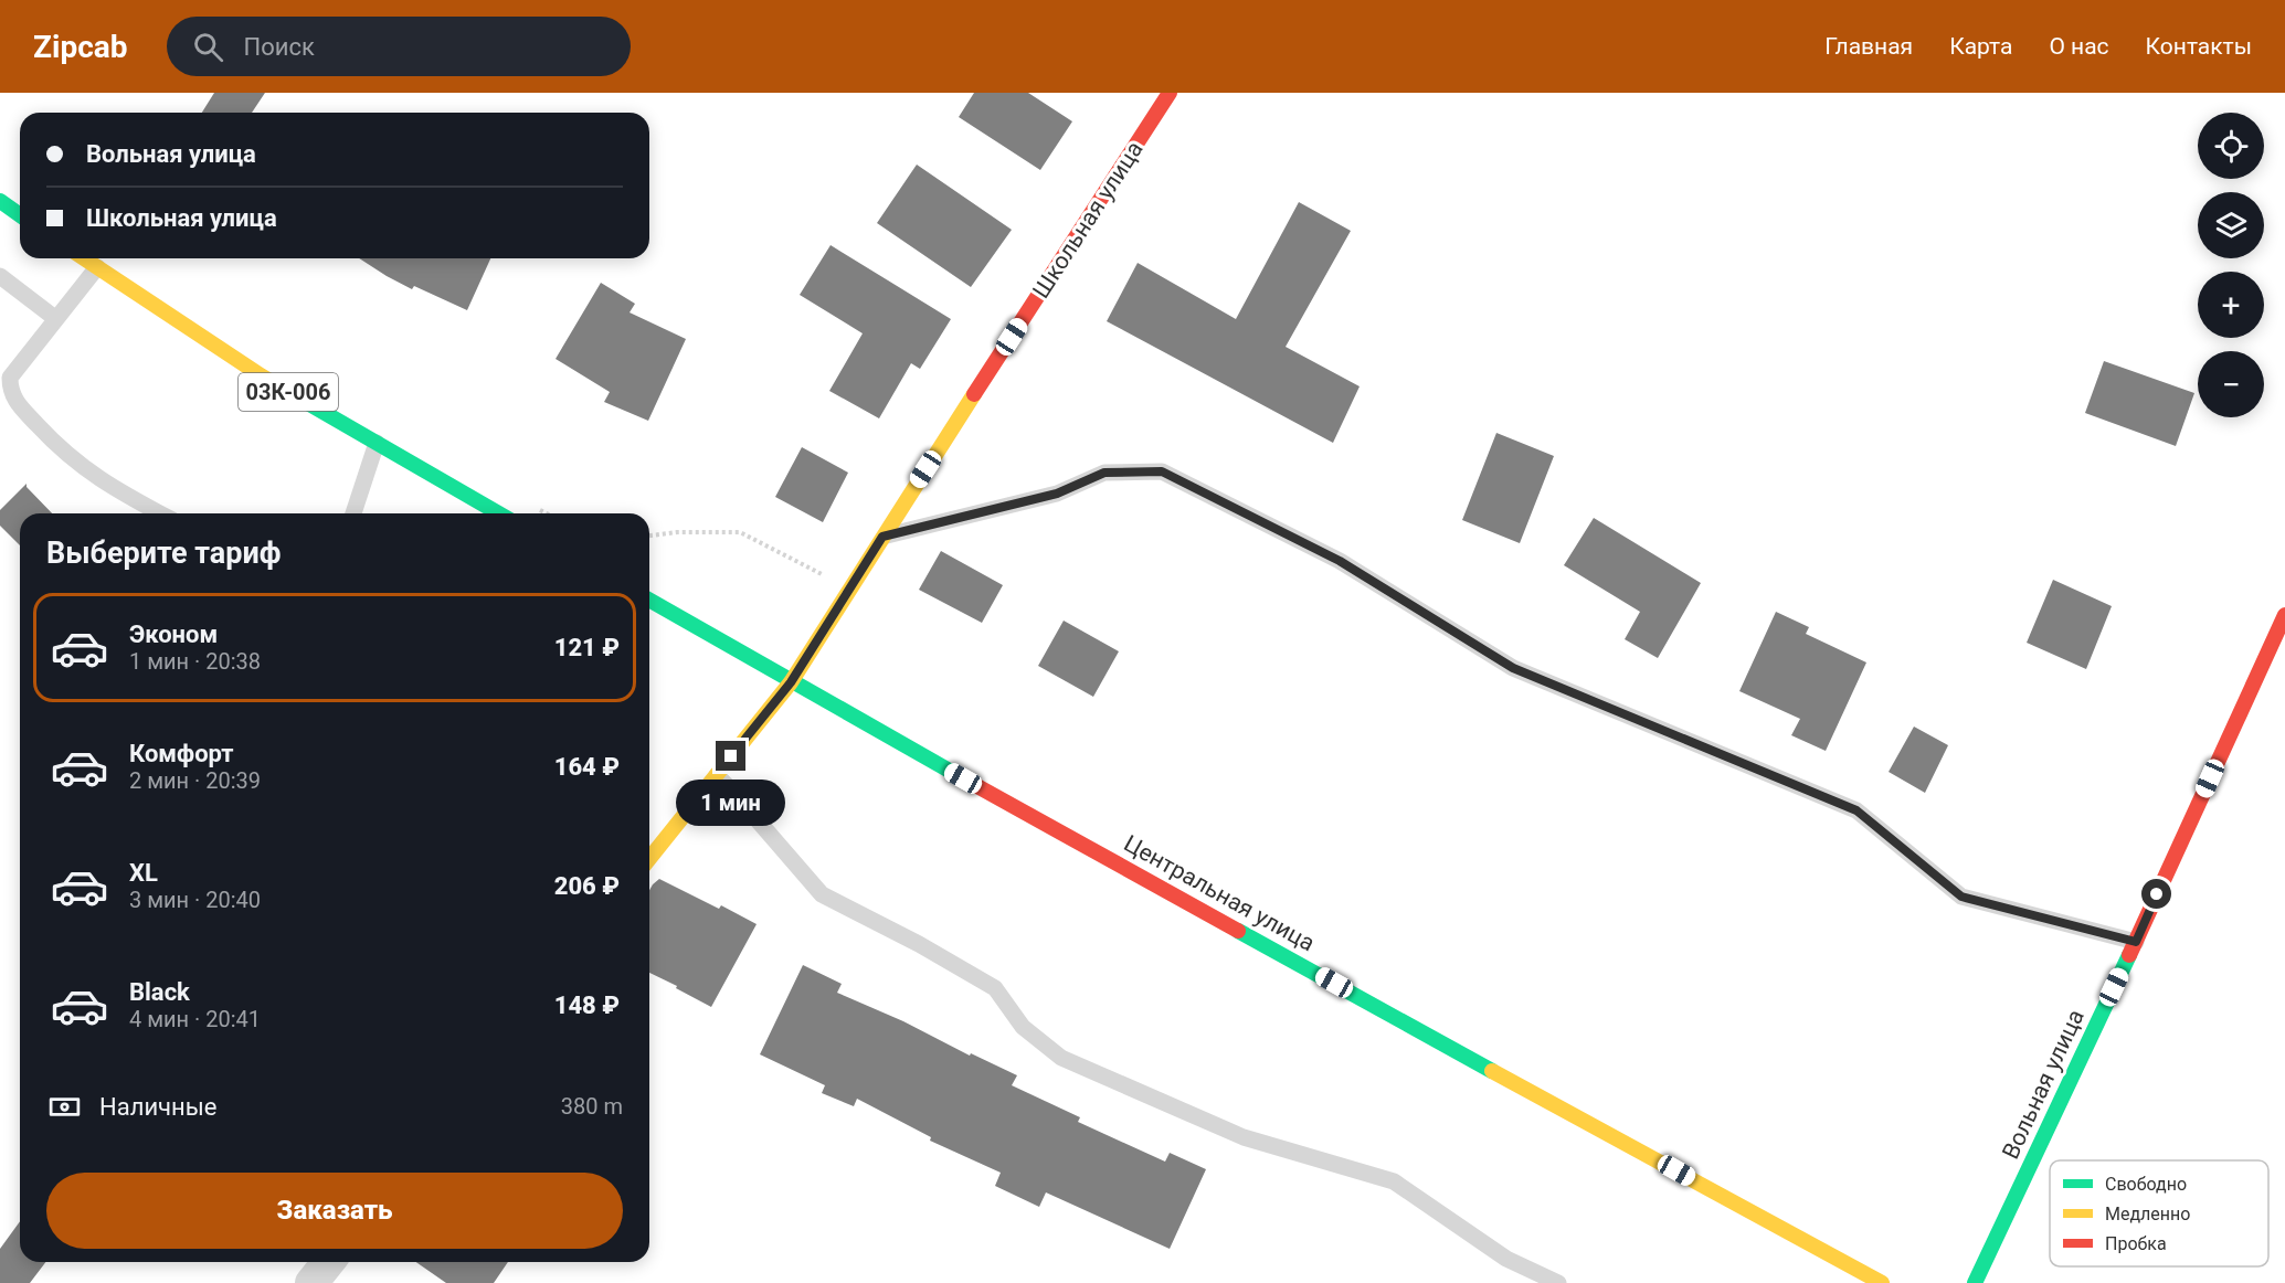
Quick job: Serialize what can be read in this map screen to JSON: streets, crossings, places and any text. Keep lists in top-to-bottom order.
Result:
{
  "streets": {
    "main road": [
      "Школьная улица",
      "03К-006",
      "Центральная улица",
      "Вольная улица"
    ]
  },
  "crossings": [
    ["Школьная улица", "Центральная улица"]
  ],
  "legend": ["Свободно", "Медленно", "Пробка"],
  "page": {
    "header": "Zipcab",
    "search": "Поиск",
    "nav": [
      "Главная",
      "Карта",
      "О нас",
      "Контакты"
    ],
    "map_buttons": ["+", "−"],
    "banner": ["Вольная улица", "Школьная улица"],
    "heading": "Выберите тариф",
    "list": [
      {
        "name": "Эконом",
        "note": "1 мин · 20:38",
        "value": "121 ₽"
      },
      {
        "name": "Комфорт",
        "note": "2 мин · 20:39",
        "value": "164 ₽"
      },
      {
        "name": "XL",
        "note": "3 мин · 20:40",
        "value": "206 ₽"
      },
      {
        "name": "Black",
        "note": "4 мин · 20:41",
        "value": "148 ₽"
      }
    ],
    "bubble": "1 мин",
    "pay": ["Наличные", "380 m"],
    "buttons": "Заказать"
  }
}
